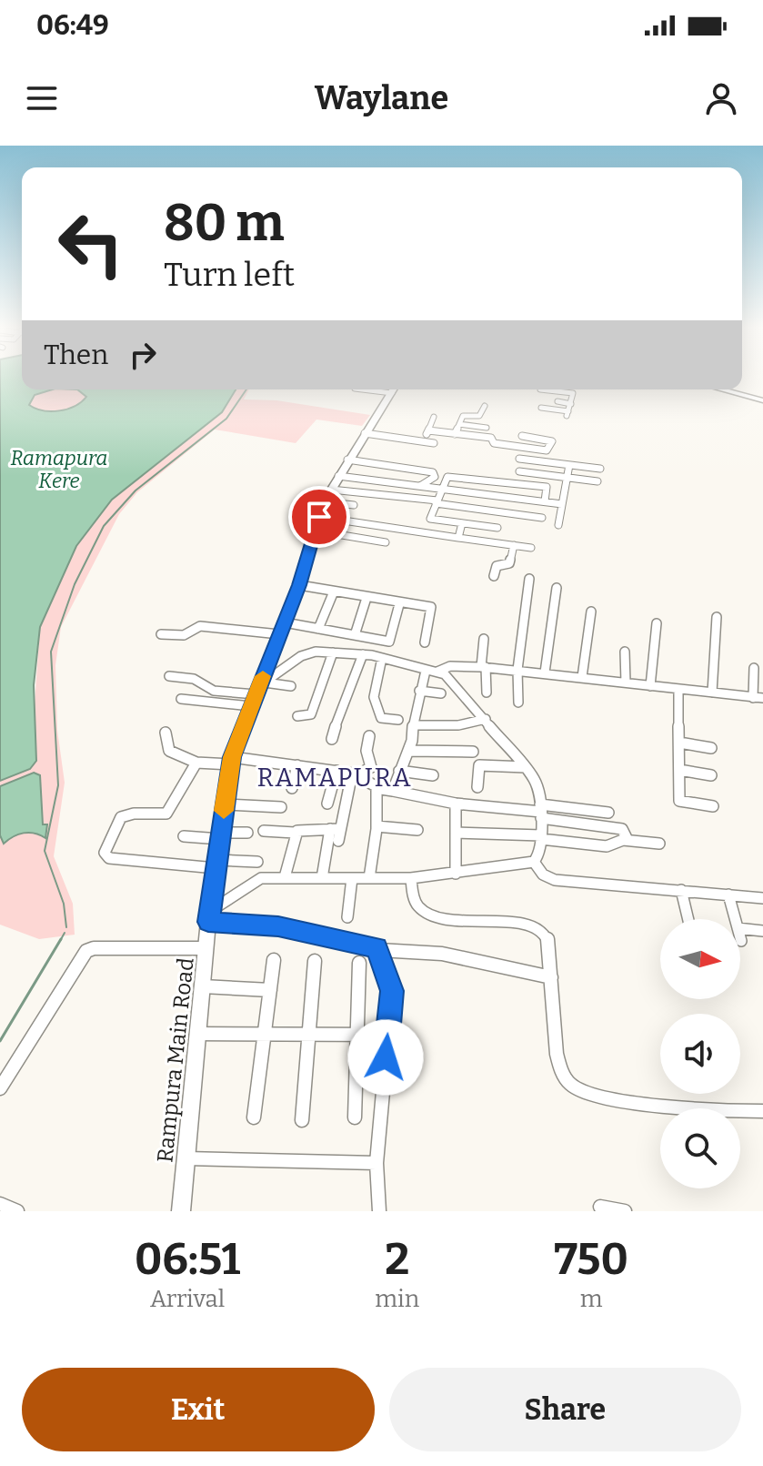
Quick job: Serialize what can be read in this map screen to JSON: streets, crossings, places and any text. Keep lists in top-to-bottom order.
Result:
{
  "streets": {
    "main road": ["Rampura Main Road"]
  },
  "districts": ["RAMAPURA"],
  "water": ["Ramapura Kere"],
  "north": "right",
  "page": {
    "status": "06:49",
    "header": "Waylane",
    "turn": ["80 m", "Turn left"],
    "then": "Then",
    "eta": [
      "06:51",
      "Arrival",
      "2",
      "min",
      "750",
      "m"
    ],
    "buttons": ["Exit", "Share"]
  }
}
